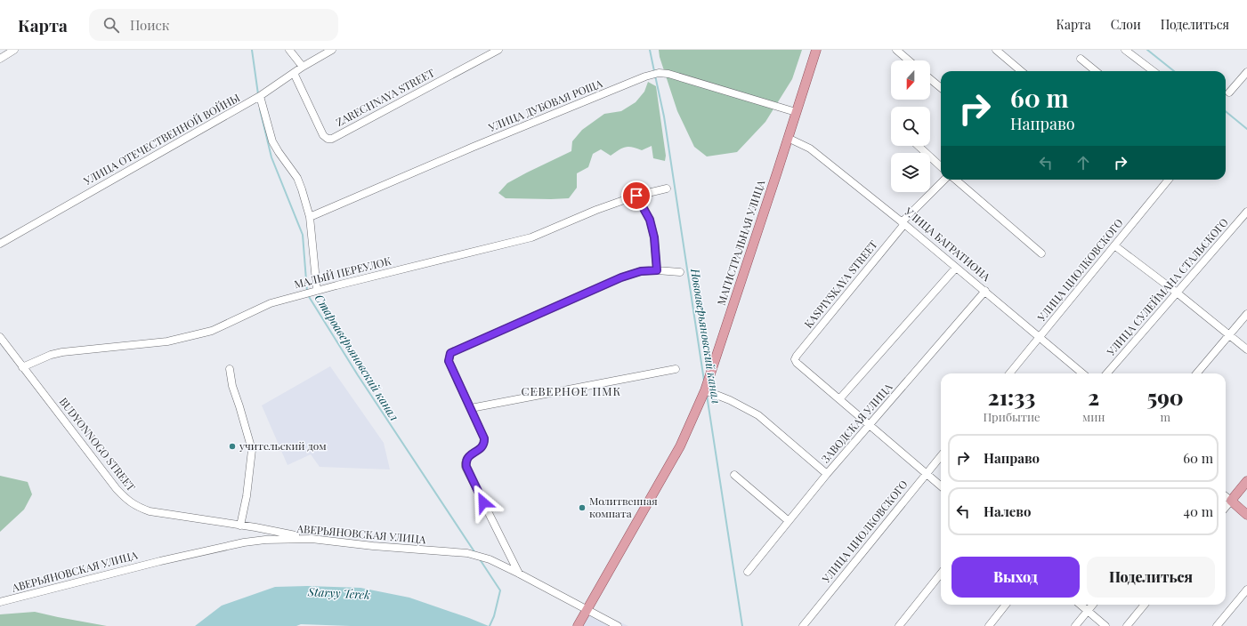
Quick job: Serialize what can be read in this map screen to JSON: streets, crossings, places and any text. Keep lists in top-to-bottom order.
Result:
{
  "streets": {
    "main road": ["МАГИСТРАЛЬНАЯ УЛИЦА"],
    "street": [
      "ZARECHNAYA STREET",
      "УЛИЦА ДУБОВАЯ РОЩА",
      "УЛИЦА ОТЕЧЕСТВЕННОЙ ВОЙНЫ",
      "УЛИЦА БАГРАТИОНА",
      "УЛИЦА ЦИОЛКОВСКОГО",
      "МАЛЫЙ ПЕРЕУЛОК",
      "KASPIYSKAYA STREET",
      "УЛИЦА СУЛЕЙМАНА СТАЛЬСКОГО",
      "ЗАВОДСКАЯ УЛИЦА",
      "BUDYONNOGO STREET",
      "АВЕРЬЯНОВСКАЯ УЛИЦА"
    ]
  },
  "crossings": [
    ["ZARECHNAYA STREET", "УЛИЦА ОТЕЧЕСТВЕННОЙ ВОЙНЫ"],
    ["УЛИЦА ДУБОВАЯ РОЩА", "МАГИСТРАЛЬНАЯ УЛИЦА"],
    ["МАГИСТРАЛЬНАЯ УЛИЦА", "УЛИЦА БАГРАТИОНА"],
    ["МАГИСТРАЛЬНАЯ УЛИЦА", "АВЕРЬЯНОВСКАЯ УЛИЦА"],
    ["УЛИЦА БАГРАТИОНА", "УЛИЦА ЦИОЛКОВСКОГО"],
    ["УЛИЦА БАГРАТИОНА", "KASPIYSKAYA STREET"],
    ["УЛИЦА БАГРАТИОНА", "ЗАВОДСКАЯ УЛИЦА"],
    ["МАЛЫЙ ПЕРЕУЛОК", "BUDYONNOGO STREET"],
    ["BUDYONNOGO STREET", "АВЕРЬЯНОВСКАЯ УЛИЦА"]
  ],
  "districts": ["СЕВЕРНОЕ ПМК"],
  "water": ["Новоаверьяновский канал", "Староаверьяновский канал", "Staryy Terek"],
  "places": ["учительский дом", "Молитвенная комната"],
  "north": "bottom",
  "page": {
    "header": "Карта",
    "search": "Поиск",
    "nav": ["Карта", "Слои", "Поделиться"],
    "turn": ["60 m", "Направо"],
    "eta": [
      "21:33",
      "Прибытие",
      "2",
      "мин",
      "590",
      "m"
    ],
    "list": [
      {
        "name": "Направо",
        "value": "60 m"
      },
      {
        "name": "Налево",
        "value": "40 m"
      }
    ],
    "buttons": ["Выход", "Поделиться"]
  }
}
